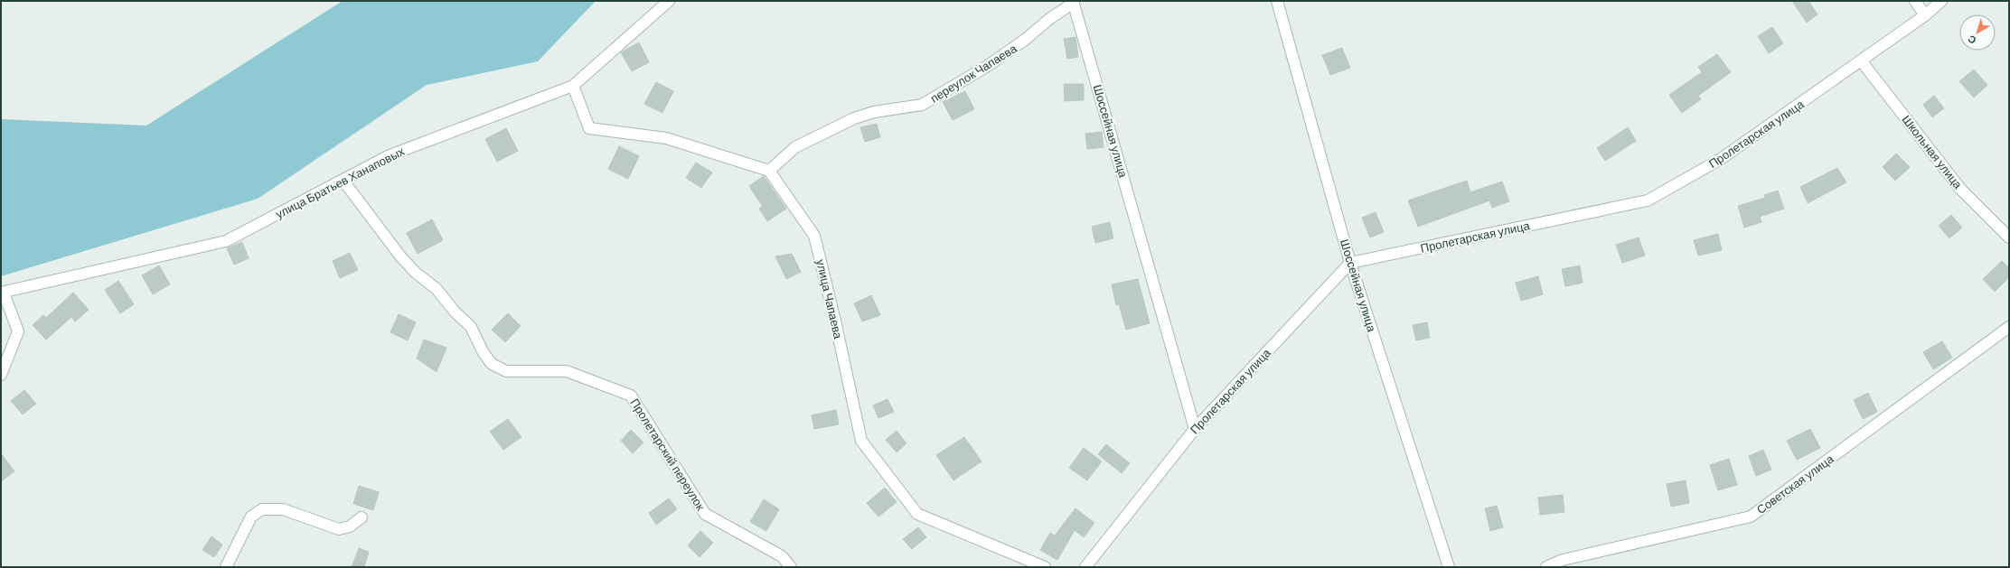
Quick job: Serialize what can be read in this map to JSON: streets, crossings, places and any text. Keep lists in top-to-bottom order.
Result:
{
  "streets": {
    "street": [
      "переулок Чапаева",
      "Шоссейная улица",
      "Пролетарская улица",
      "Школьная улица",
      "улица Братьев Ханаповых",
      "улица Чапаева",
      "Пролетарский переулок",
      "Советская улица"
    ]
  },
  "crossings": [
    ["переулок Чапаева", "Шоссейная улица"],
    ["переулок Чапаева", "улица Чапаева"],
    ["Шоссейная улица", "Пролетарская улица"],
    ["Пролетарская улица", "Школьная улица"],
    ["улица Братьев Ханаповых", "Пролетарский переулок"]
  ],
  "north": "bottom left"
}
